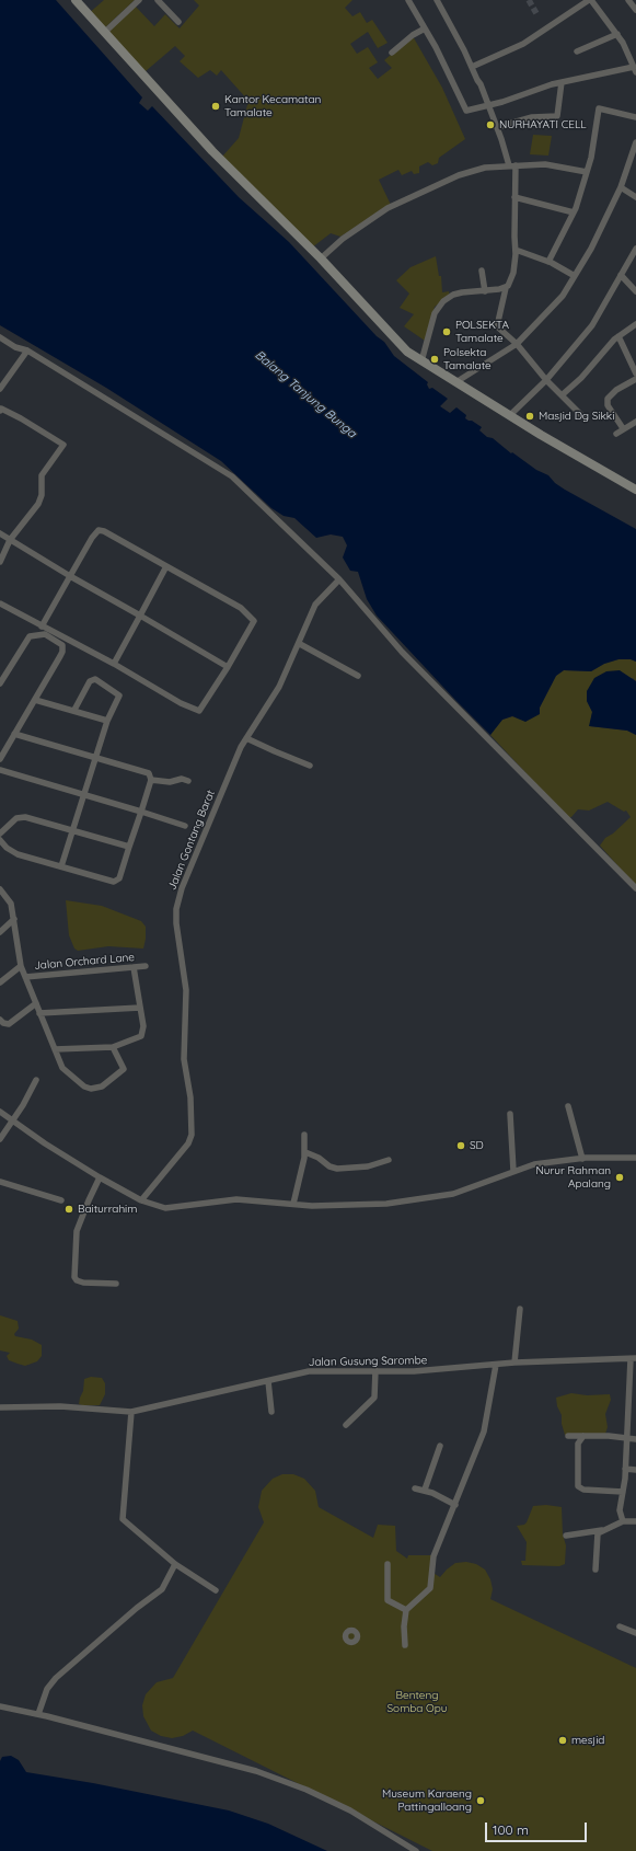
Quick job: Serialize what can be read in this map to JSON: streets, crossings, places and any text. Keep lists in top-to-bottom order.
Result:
{
  "streets": {
    "street": ["Jalan Gontang Barat", "Jalan Orchard Lane", "Jalan Gusung Sarombe"]
  },
  "water": ["Balang Tanjung Bunga"],
  "parks": ["Benteng Somba Opu"],
  "places": [
    "Kantor Kecamatan Tamalate",
    "NURHAYATI CELL",
    "POLSEKTA Tamalate",
    "Polsekta Tamalate",
    "Masjid Dg Sikki",
    "SD",
    "Nurur Rahman Apalang",
    "Baiturrahim",
    "mesjid",
    "Museum Karaeng Pattingalloang"
  ],
  "scale_bar": "100 m"
}
